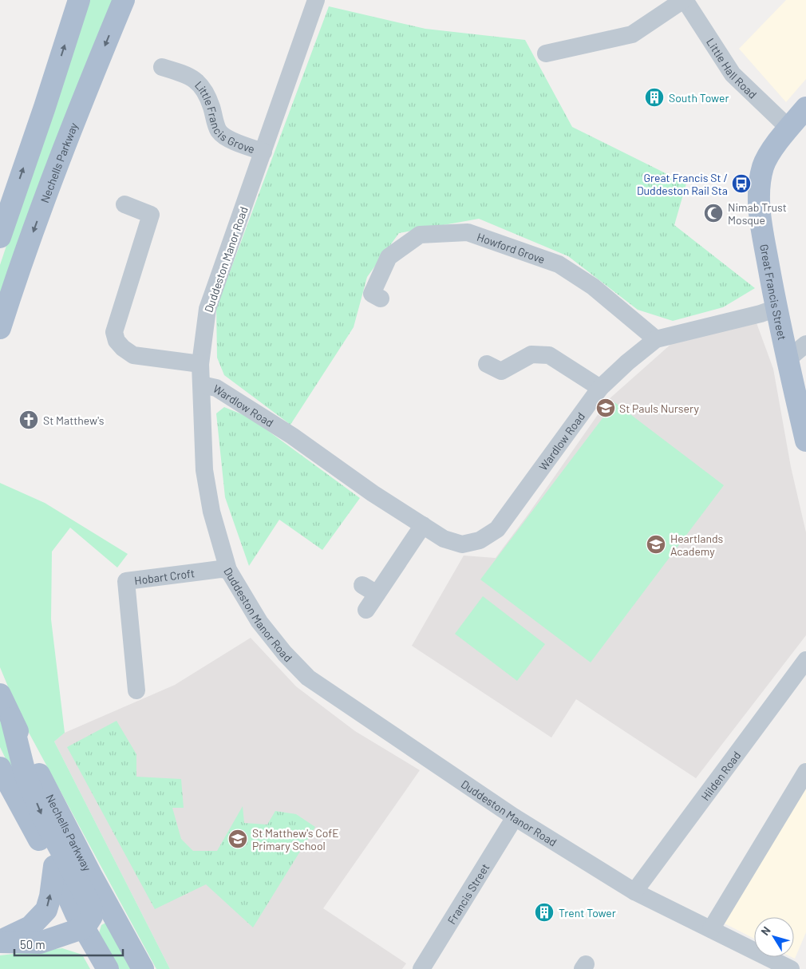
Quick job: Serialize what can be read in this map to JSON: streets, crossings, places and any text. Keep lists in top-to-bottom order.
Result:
{
  "streets": {
    "main road": ["Nechells Parkway", "Great Francis Street"],
    "street": [
      "Little Hall Road",
      "Little Francis Grove",
      "Howford Grove",
      "Duddeston Manor Road",
      "Wardlow Road",
      "Hobart Croft",
      "Hilden Road",
      "Francis Street"
    ]
  },
  "crossings": [
    ["Little Hall Road", "Great Francis Street"],
    ["Little Francis Grove", "Duddeston Manor Road"],
    ["Howford Grove", "Wardlow Road"],
    ["Duddeston Manor Road", "Wardlow Road"],
    ["Duddeston Manor Road", "Hobart Croft"],
    ["Duddeston Manor Road", "Hilden Road"],
    ["Duddeston Manor Road", "Francis Street"],
    ["Great Francis Street", "Wardlow Road"]
  ],
  "places": {
    "building": ["South Tower", "Trent Tower"],
    "bus stop": ["Great Francis St / Duddeston Rail Sta"],
    "mosque": ["Nimab Trust Mosque"],
    "school or university": ["St Pauls Nursery", "Heartlands Academy", "St Matthew's CofE Primary School"],
    "church": ["St Matthew's"]
  },
  "scale_bar": "50 m",
  "north": "top left"
}
